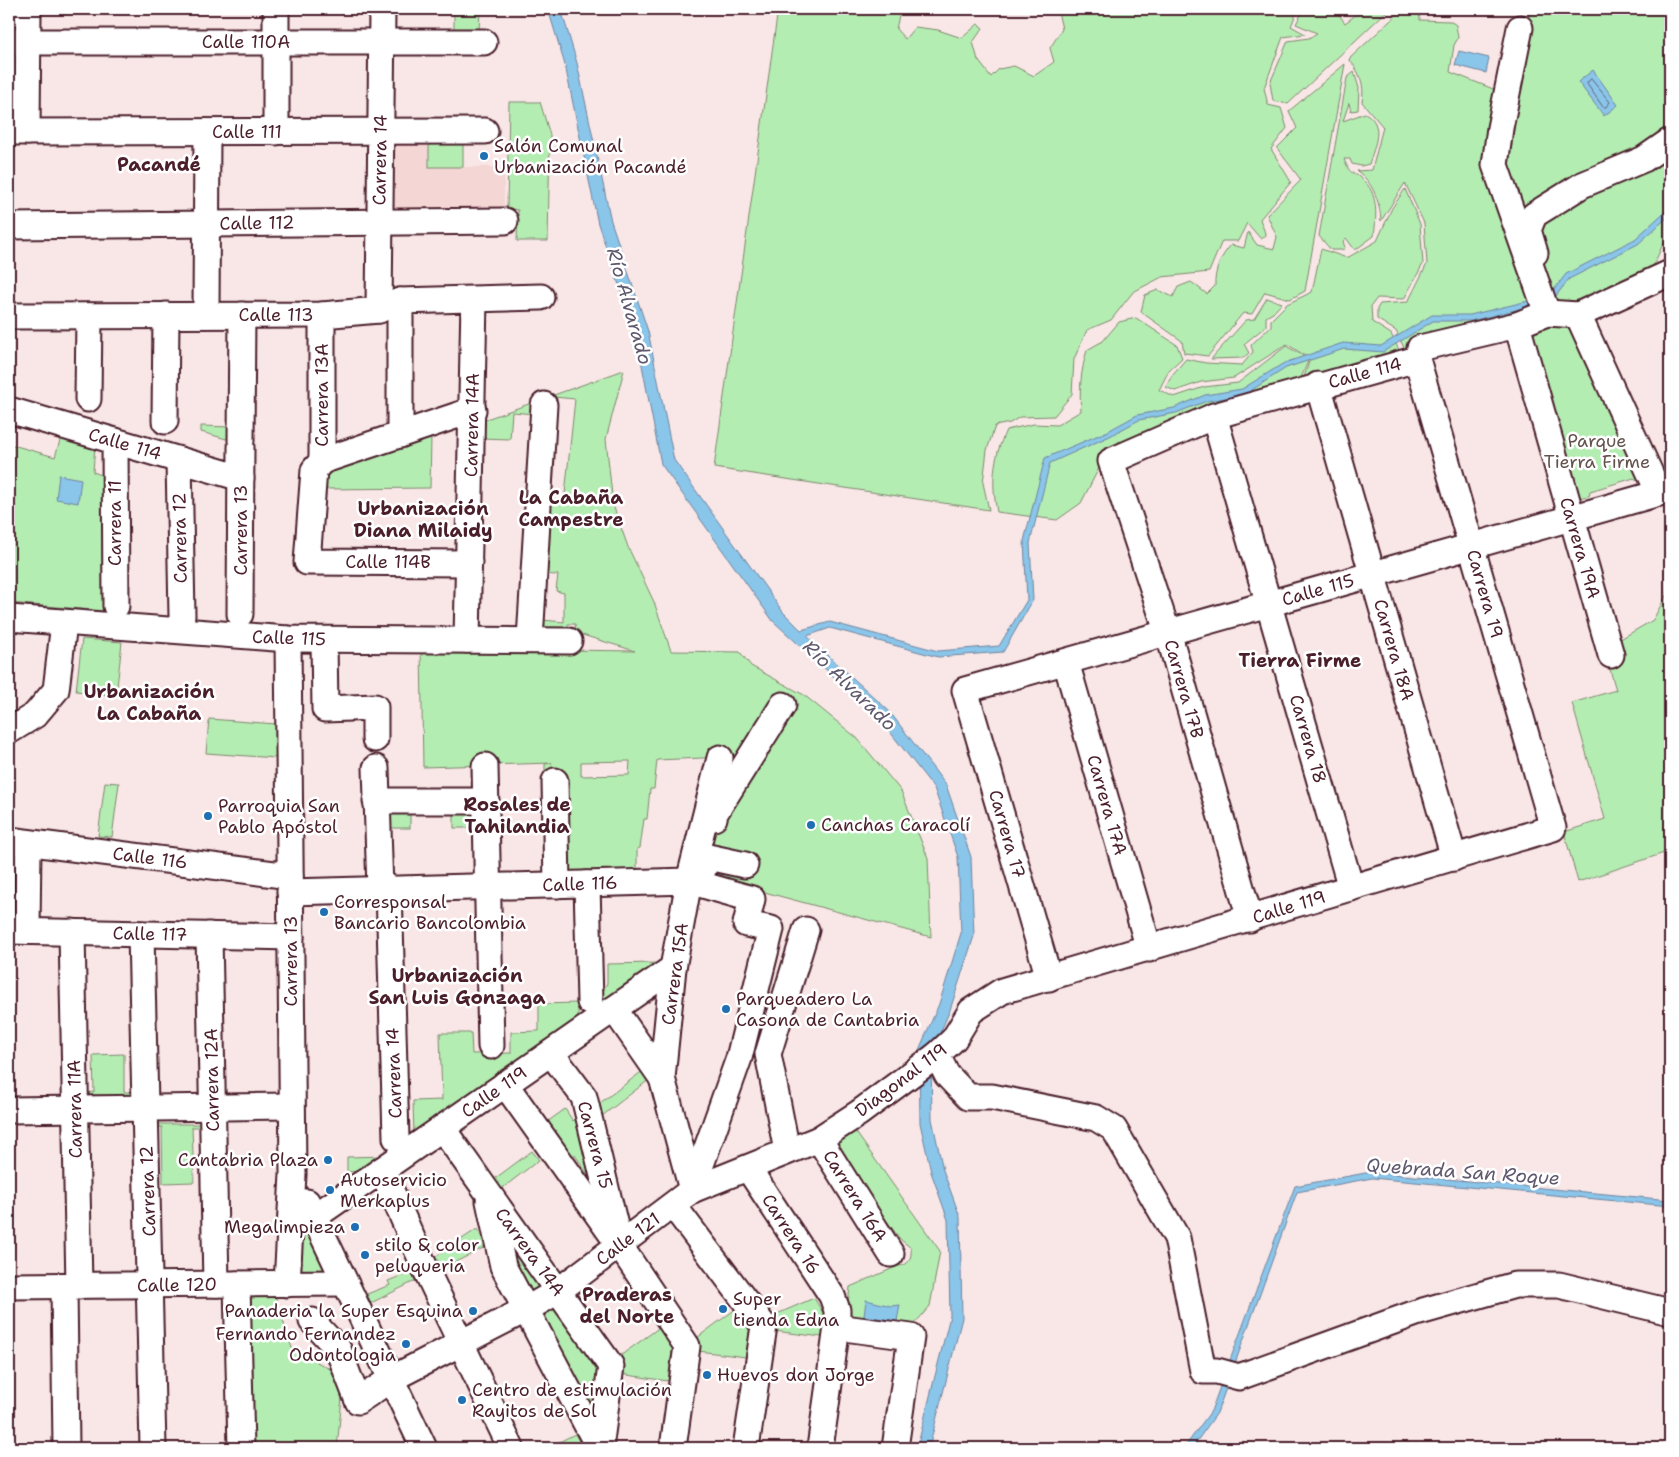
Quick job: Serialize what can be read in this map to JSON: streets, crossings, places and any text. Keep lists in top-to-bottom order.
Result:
{
  "streets": {
    "street": [
      "Calle 110A",
      "Calle 111",
      "Carrera 14",
      "Calle 112",
      "Calle 113",
      "Calle 114",
      "Carrera 13A",
      "Carrera 14A",
      "Carrera 11",
      "Carrera 13",
      "Carrera 12",
      "Carrera 19A",
      "Calle 114B",
      "Calle 115",
      "Carrera 19",
      "Carrera 18A",
      "Carrera 17B",
      "Carrera 18",
      "Carrera 17A",
      "Carrera 17",
      "Calle 116",
      "Calle 119",
      "Calle 117",
      "Carrera 15A",
      "Carrera 12A",
      "Diagonal 119",
      "Carrera 11A",
      "Carrera 15",
      "Carrera 16A",
      "Carrera 16",
      "Calle 121",
      "Calle 120"
    ]
  },
  "crossings": [
    ["Calle 110A", "Carrera 14"],
    ["Calle 111", "Carrera 14"],
    ["Carrera 14", "Calle 112"],
    ["Carrera 14", "Calle 113"],
    ["Carrera 14", "Calle 116"],
    ["Calle 113", "Carrera 13A"],
    ["Calle 113", "Carrera 14A"],
    ["Calle 113", "Carrera 13"],
    ["Calle 114", "Carrera 11"],
    ["Calle 114", "Carrera 13"],
    ["Calle 114", "Carrera 12"],
    ["Calle 114", "Carrera 19A"],
    ["Calle 114", "Carrera 19"],
    ["Calle 114", "Carrera 18A"],
    ["Calle 114", "Carrera 17B"],
    ["Calle 114", "Carrera 18"],
    ["Carrera 13A", "Calle 114B"],
    ["Carrera 14A", "Calle 114B"],
    ["Carrera 14A", "Calle 115"],
    ["Carrera 14A", "Calle 119"],
    ["Carrera 14A", "Calle 121"],
    ["Carrera 13", "Calle 115"],
    ["Carrera 13", "Calle 116"],
    ["Carrera 13", "Calle 117"],
    ["Carrera 13", "Calle 120"],
    ["Carrera 12", "Calle 117"],
    ["Carrera 12", "Calle 120"],
    ["Carrera 19A", "Calle 115"],
    ["Calle 115", "Carrera 19"],
    ["Calle 115", "Carrera 18A"],
    ["Calle 115", "Carrera 17B"],
    ["Calle 115", "Carrera 18"],
    ["Calle 115", "Carrera 17A"],
    ["Calle 115", "Carrera 17"],
    ["Carrera 19", "Calle 119"],
    ["Carrera 18A", "Calle 119"],
    ["Carrera 17B", "Calle 119"],
    ["Carrera 18", "Calle 119"],
    ["Carrera 17A", "Calle 119"],
    ["Carrera 17", "Calle 119"],
    ["Calle 116", "Carrera 15A"],
    ["Calle 116", "Calle 121"],
    ["Calle 119", "Carrera 15A"],
    ["Calle 119", "Diagonal 119"],
    ["Calle 119", "Carrera 15"],
    ["Calle 117", "Carrera 12A"],
    ["Calle 117", "Carrera 11A"],
    ["Carrera 15A", "Calle 121"],
    ["Carrera 12A", "Calle 120"],
    ["Diagonal 119", "Carrera 16A"],
    ["Diagonal 119", "Calle 121"],
    ["Carrera 11A", "Calle 120"],
    ["Carrera 15", "Calle 121"],
    ["Carrera 16A", "Calle 121"],
    ["Carrera 16", "Calle 121"]
  ],
  "districts": [
    "Pacandé",
    "La Cabaña Campestre",
    "Urbanización Diana Milaidy",
    "Tierra Firme",
    "Urbanización La Cabaña",
    "Rosales de Tahilandia",
    "Urbanización San Luis Gonzaga",
    "Praderas del Norte"
  ],
  "water": ["Río Alvarado", "Quebrada San Roque"],
  "parks": ["Parque Tierra Firme"],
  "places": [
    "Salón Comunal Urbanización Pacandé",
    "Parroquia San Pablo Apóstol",
    "Canchas Caracolí",
    "Corresponsal Bancario Bancolombia",
    "Parqueadero La Casona de Cantabria",
    "Cantabria Plaza",
    "Autoservicio Merkaplus",
    "Megalimpieza",
    "stilo & color peluqueria",
    "Super tienda Edna",
    "Panaderia la Super Esquina",
    "Fernando Fernandez Odontologia",
    "Huevos don Jorge",
    "Centro de estimulación Rayitos de Sol"
  ]
}
